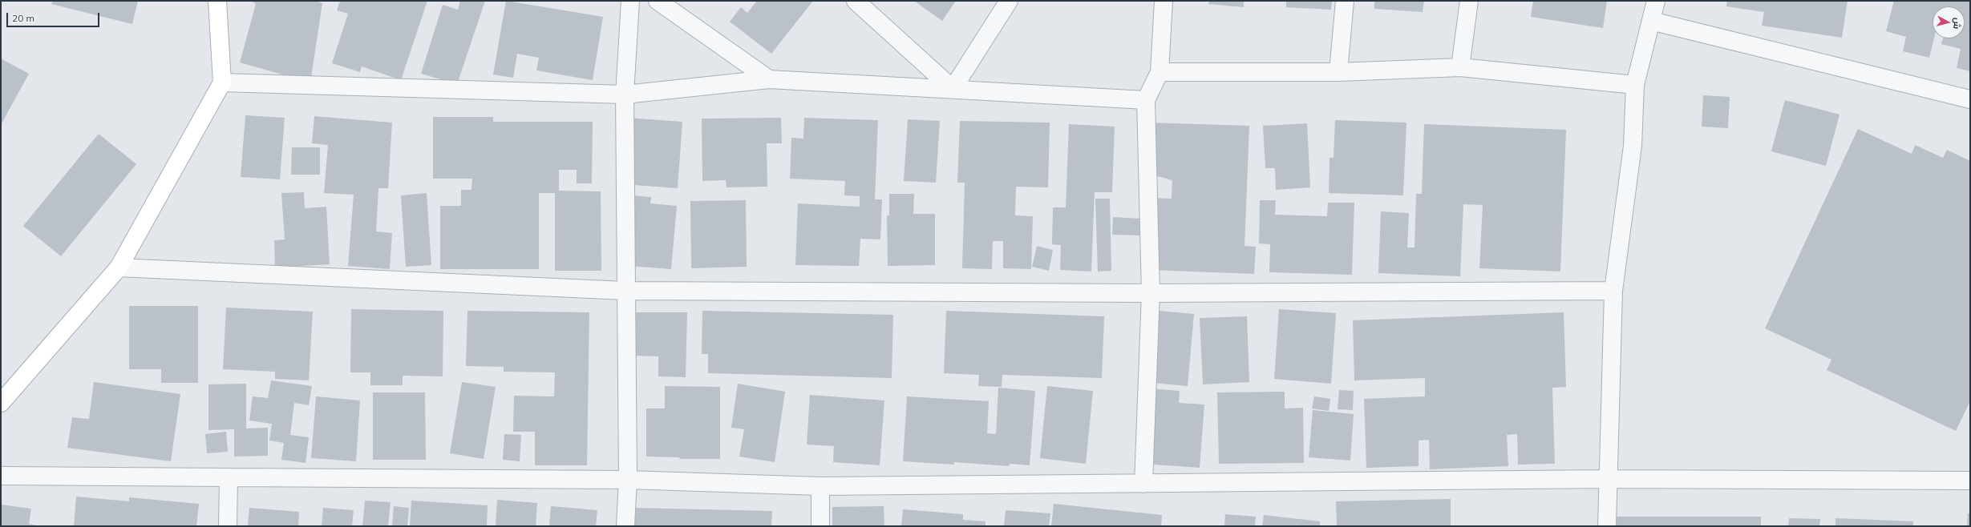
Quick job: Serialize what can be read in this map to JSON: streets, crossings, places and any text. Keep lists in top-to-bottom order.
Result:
{
  "scale_bar": "20 m",
  "north": "right"
}
